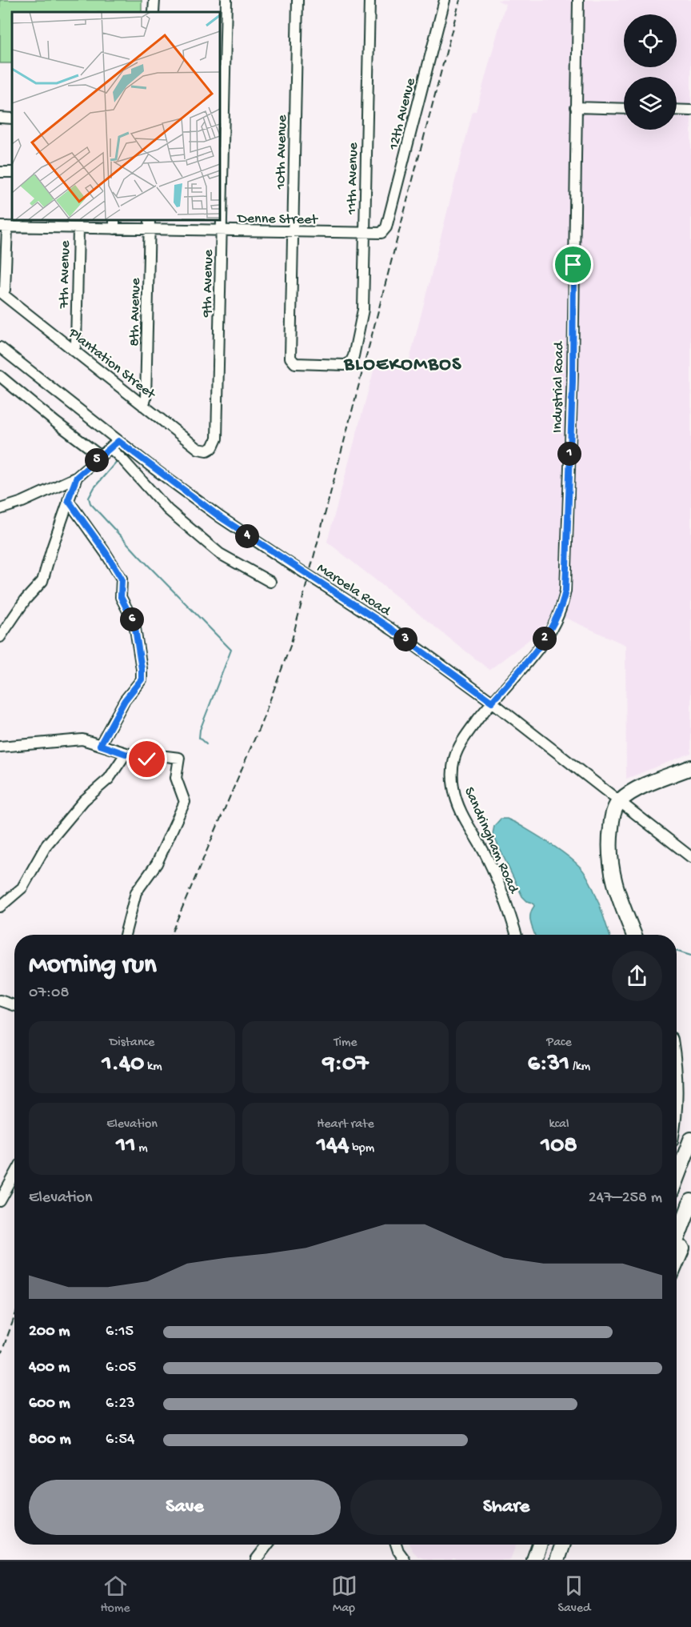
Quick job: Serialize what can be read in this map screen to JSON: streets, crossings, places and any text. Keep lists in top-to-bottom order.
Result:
{
  "streets": {
    "street": [
      "12th Avenue",
      "10th Avenue",
      "11th Avenue",
      "Denne Street",
      "7th Avenue",
      "9th Avenue",
      "8th Avenue",
      "Plantation Street",
      "Industrial Road",
      "Maroela Road",
      "Sandringham Road"
    ]
  },
  "crossings": [
    ["12th Avenue", "Denne Street"],
    ["10th Avenue", "11th Avenue"],
    ["10th Avenue", "Denne Street"],
    ["11th Avenue", "Denne Street"],
    ["Denne Street", "7th Avenue"],
    ["Denne Street", "9th Avenue"],
    ["Denne Street", "8th Avenue"],
    ["7th Avenue", "Plantation Street"],
    ["9th Avenue", "Plantation Street"],
    ["8th Avenue", "Plantation Street"],
    ["Industrial Road", "Maroela Road"],
    ["Industrial Road", "Sandringham Road"],
    ["Maroela Road", "Sandringham Road"]
  ],
  "districts": ["BLOEKOMBOS"],
  "page": {
    "pins": [
      "1",
      "5",
      "4",
      "6",
      "2",
      "3"
    ],
    "heading": ["Morning run", "07:08"],
    "stats": [
      ["Distance", "1.40 km"],
      ["Time", "9:07"],
      ["Pace", "6:31 /km"],
      ["Elevation", "11 m"],
      ["Heart rate", "144 bpm"],
      ["kcal", "108"]
    ],
    "chart": ["Elevation", "247–258 m"],
    "list": [
      {
        "name": "200 m",
        "note": "6:15"
      },
      {
        "name": "400 m",
        "note": "6:05"
      },
      {
        "name": "600 m",
        "note": "6:23"
      },
      {
        "name": "800 m",
        "note": "6:54"
      }
    ],
    "buttons": ["Save", "Share"],
    "tabs": ["Home", "Map", "Saved"]
  }
}
